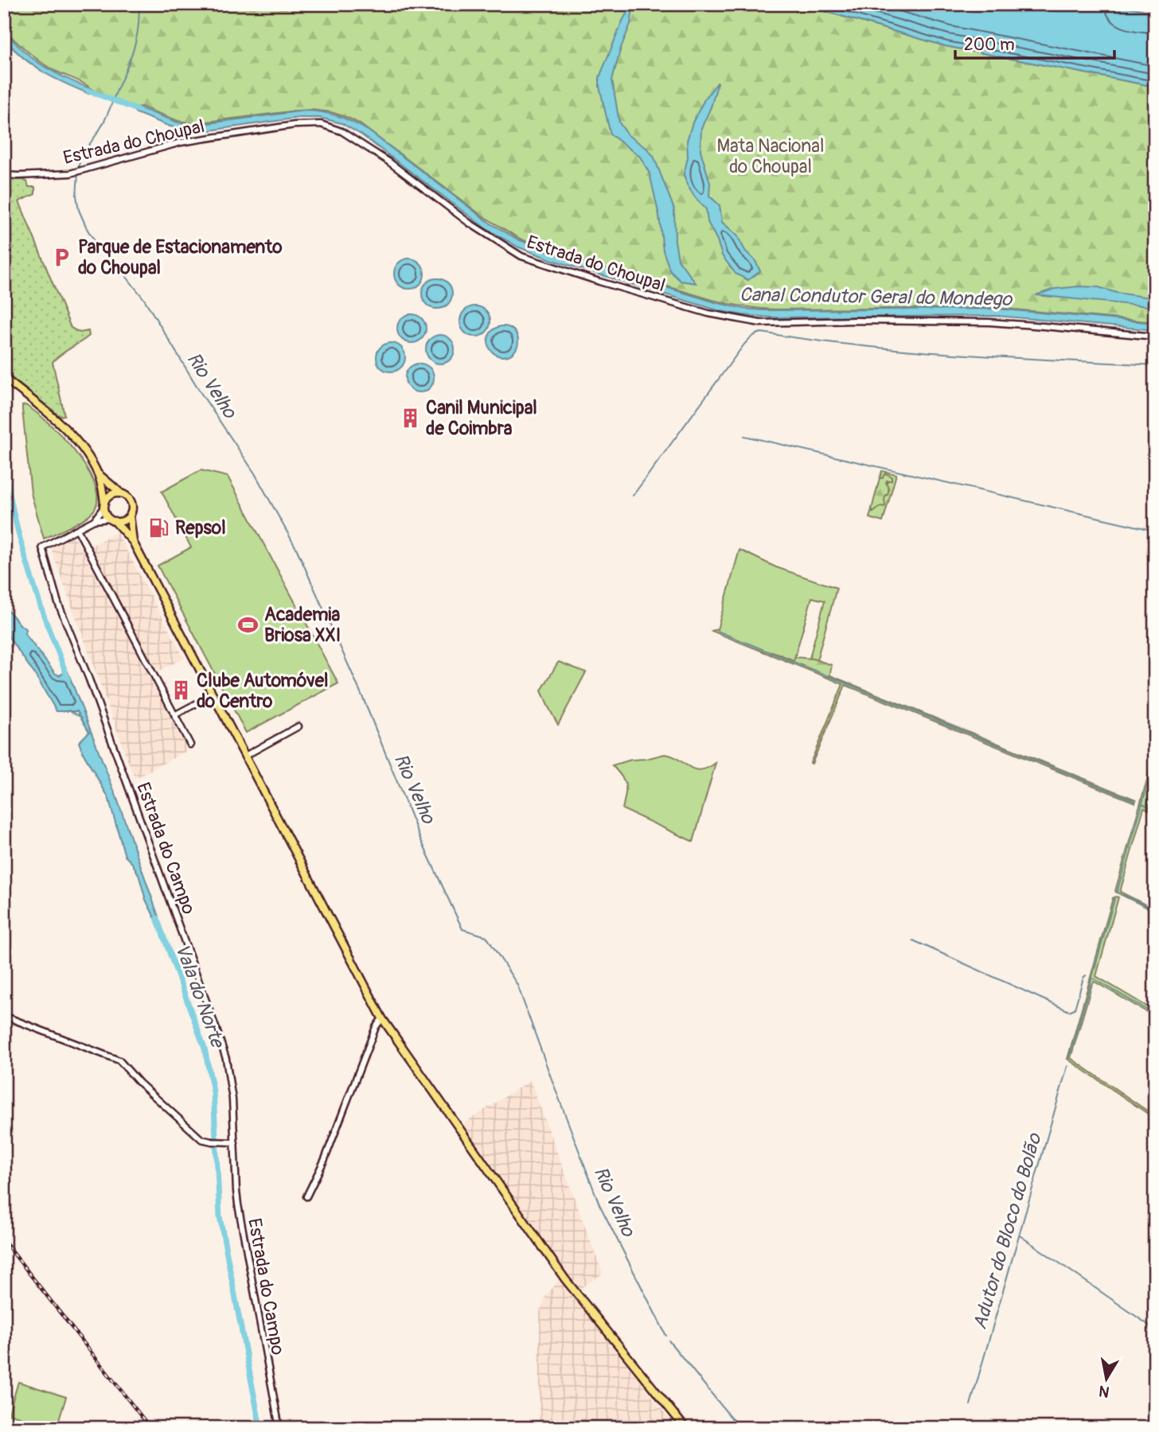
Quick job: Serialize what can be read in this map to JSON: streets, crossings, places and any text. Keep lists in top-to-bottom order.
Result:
{
  "streets": {
    "street": ["Estrada do Choupal", "Estrada do Campo"]
  },
  "water": [
    "Canal Condutor Geral do Mondego",
    "Rio Velho",
    "Vala do Norte",
    "Adutor do Bloco do Bolão"
  ],
  "parks": ["Mata Nacional do Choupal"],
  "places": {
    "parking": ["Parque de Estacionamento do Choupal"],
    "building": ["Canil Municipal de Coimbra", "Clube Automóvel do Centro"],
    "fuel station": ["Repsol"],
    "sports": ["Academia Briosa XXI"]
  },
  "scale_bar": "200 m",
  "north": "bottom"
}
